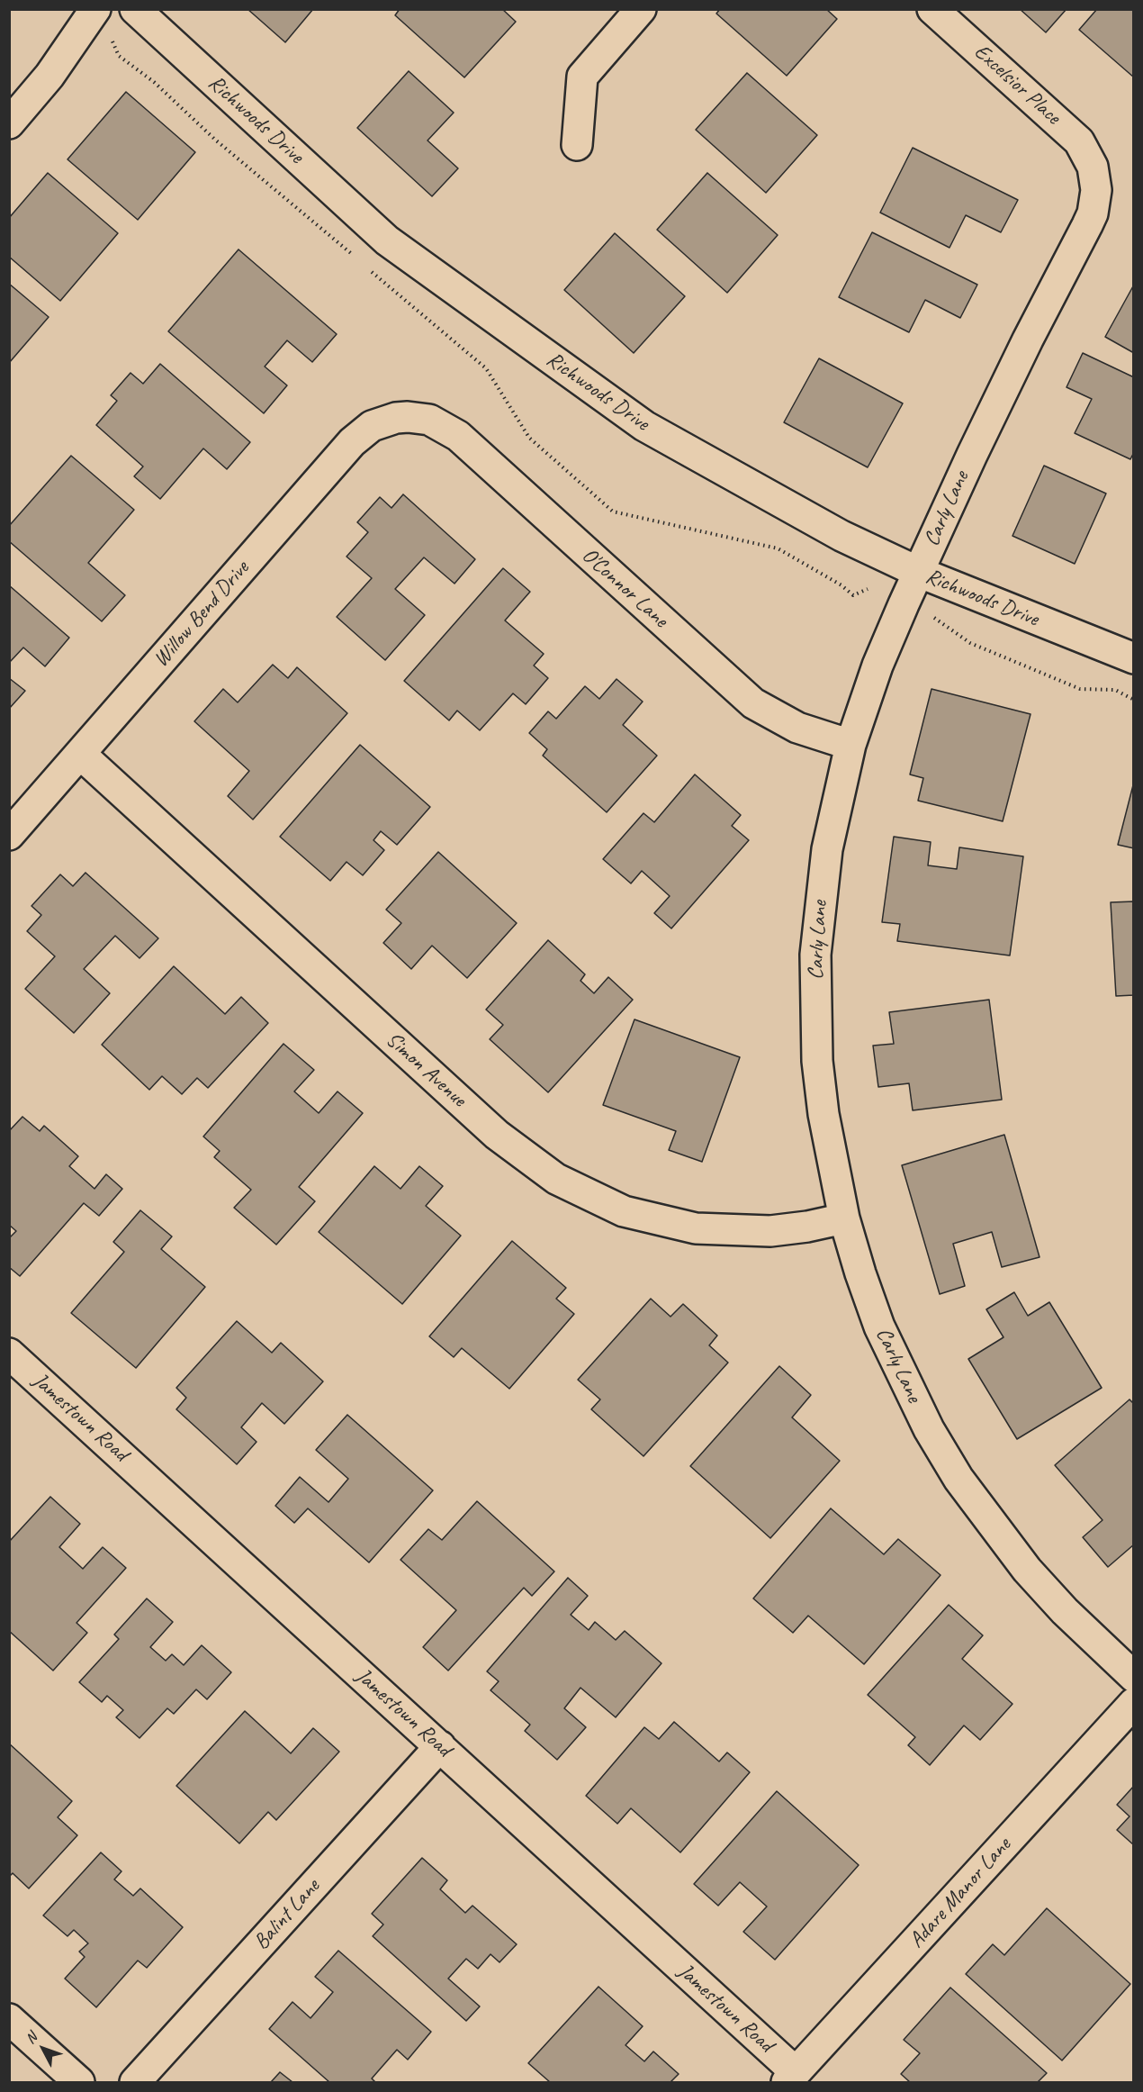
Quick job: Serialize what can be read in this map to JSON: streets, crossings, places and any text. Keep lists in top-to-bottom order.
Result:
{
  "streets": {
    "street": [
      "Excelsior Place",
      "Richwoods Drive",
      "Carly Lane",
      "O'Connor Lane",
      "Willow Bend Drive",
      "Simon Avenue",
      "Jamestown Road",
      "Adare Manor Lane",
      "Balint Lane"
    ]
  },
  "crossings": [
    ["Excelsior Place", "Carly Lane"],
    ["Richwoods Drive", "Carly Lane"],
    ["Carly Lane", "O'Connor Lane"],
    ["Carly Lane", "Simon Avenue"],
    ["O'Connor Lane", "Willow Bend Drive"],
    ["Willow Bend Drive", "Simon Avenue"],
    ["Jamestown Road", "Adare Manor Lane"],
    ["Jamestown Road", "Balint Lane"]
  ],
  "north": "top left"
}
